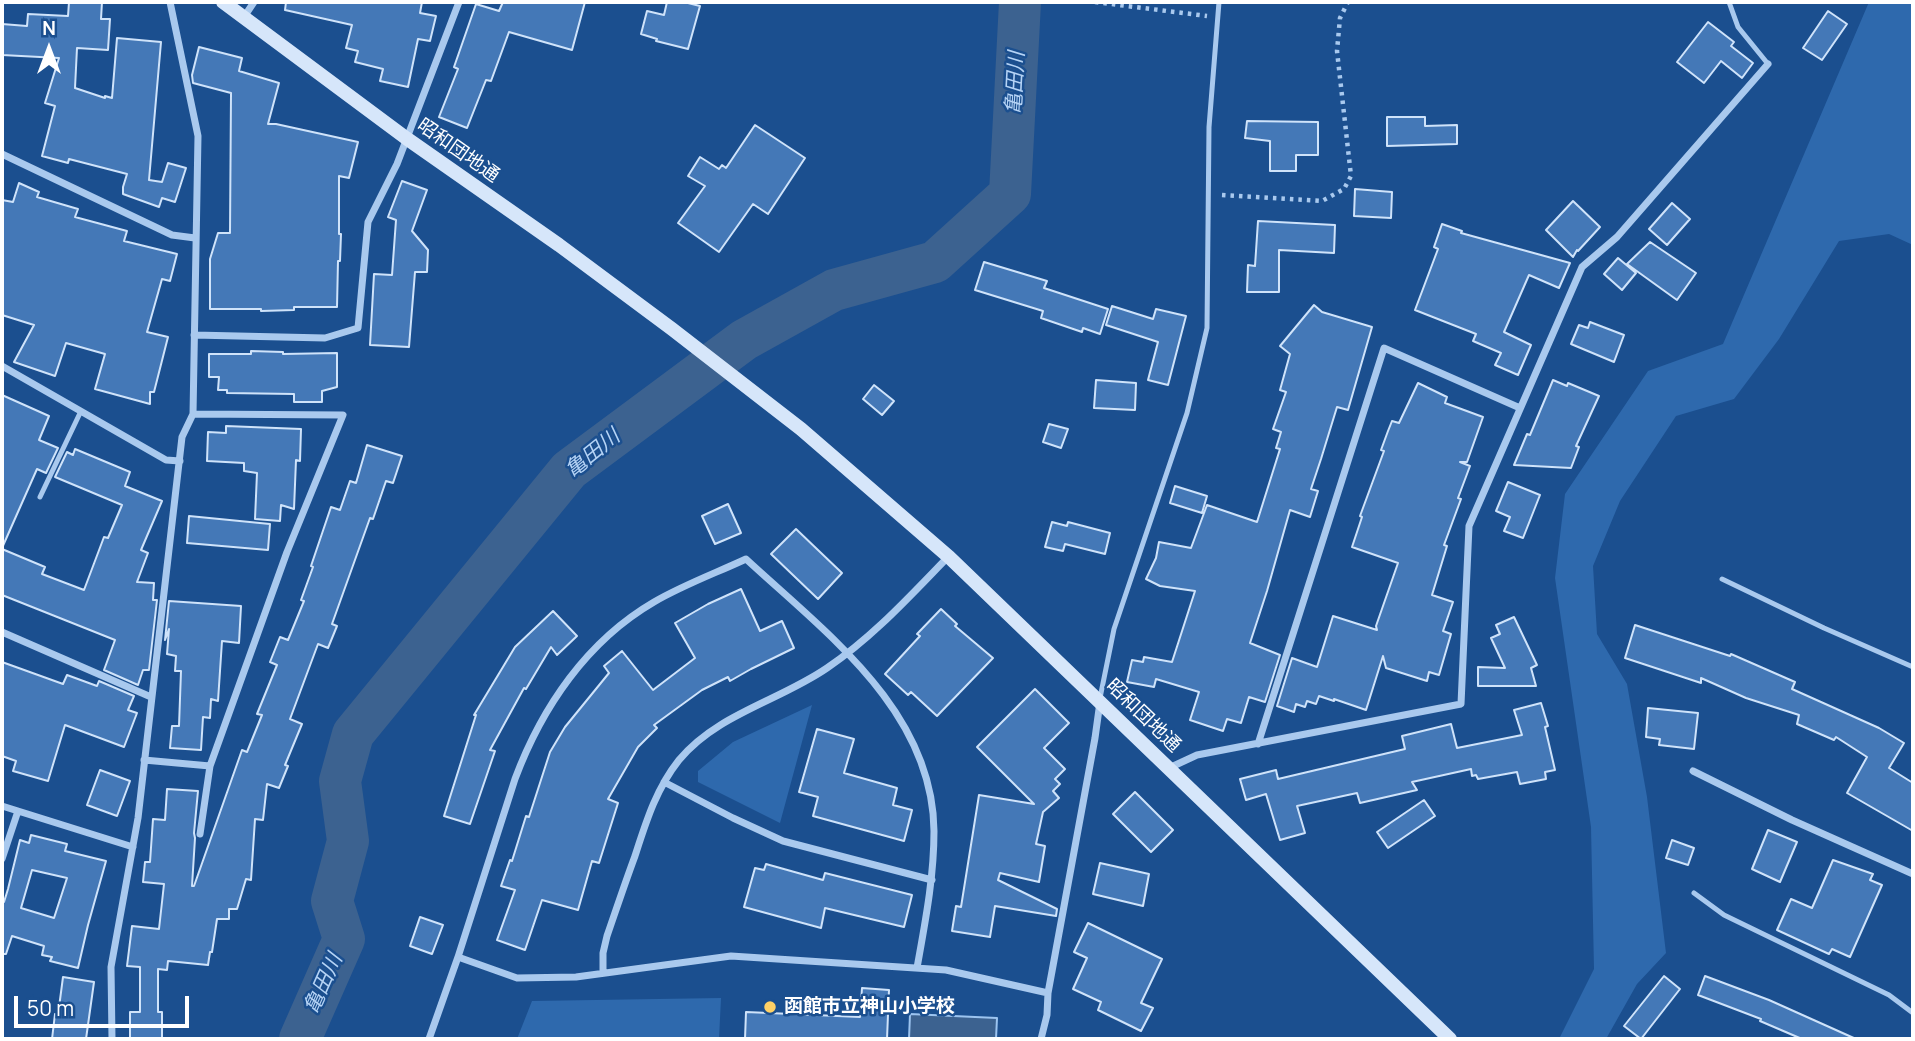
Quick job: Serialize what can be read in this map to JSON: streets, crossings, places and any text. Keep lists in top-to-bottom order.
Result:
{
  "streets": {
    "street": ["昭和団地通"]
  },
  "water": ["亀田川"],
  "places": ["函館市立神山小学校"],
  "scale_bar": "50 m",
  "north": "top"
}
